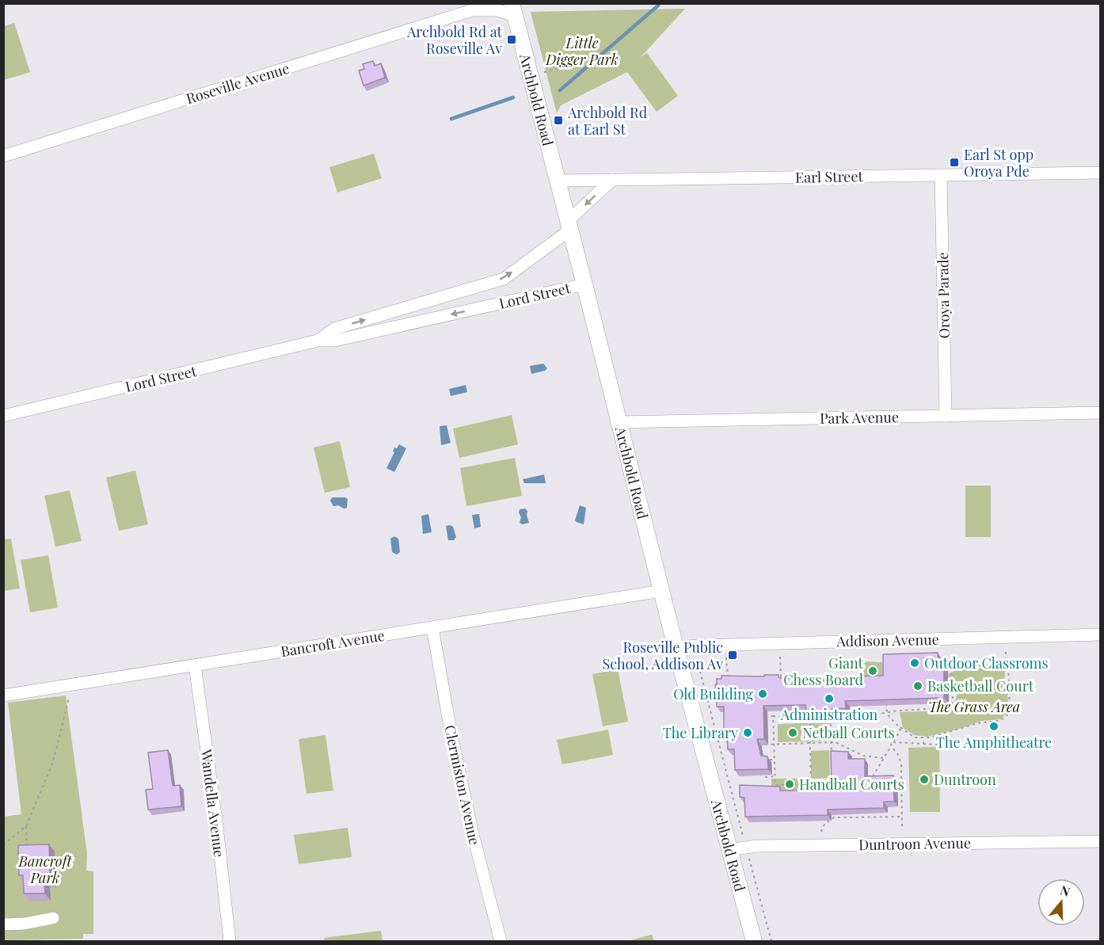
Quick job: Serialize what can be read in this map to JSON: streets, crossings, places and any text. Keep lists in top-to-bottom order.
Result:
{
  "streets": {
    "main road": ["Archbold Road"],
    "street": [
      "Roseville Avenue",
      "Earl Street",
      "Lord Street",
      "Oroya Parade",
      "Park Avenue",
      "Addison Avenue",
      "Bancroft Avenue",
      "Clermiston Avenue",
      "Wandella Avenue",
      "Duntroon Avenue"
    ]
  },
  "crossings": [
    ["Roseville Avenue", "Archbold Road"],
    ["Archbold Road", "Earl Street"],
    ["Archbold Road", "Lord Street"],
    ["Archbold Road", "Park Avenue"],
    ["Archbold Road", "Addison Avenue"],
    ["Archbold Road", "Bancroft Avenue"],
    ["Archbold Road", "Duntroon Avenue"],
    ["Earl Street", "Lord Street"],
    ["Earl Street", "Oroya Parade"],
    ["Oroya Parade", "Park Avenue"],
    ["Bancroft Avenue", "Clermiston Avenue"],
    ["Bancroft Avenue", "Wandella Avenue"]
  ],
  "parks": ["Little Digger Park", "The Grass Area", "Bancroft Park"],
  "places": {
    "transit": [
      "Archbold Rd at Roseville Av",
      "Archbold Rd at Earl St",
      "Earl St opp Oroya Pde",
      "Roseville Public School, Addison Av"
    ],
    "other": [
      "Outdoor Classroms",
      "Giant Chess Board",
      "Basketball Court",
      "Old Building",
      "Administration",
      "The Amphitheatre",
      "The Library",
      "Netball Courts",
      "Duntroon",
      "Handball Courts"
    ]
  },
  "north": "top"
}
